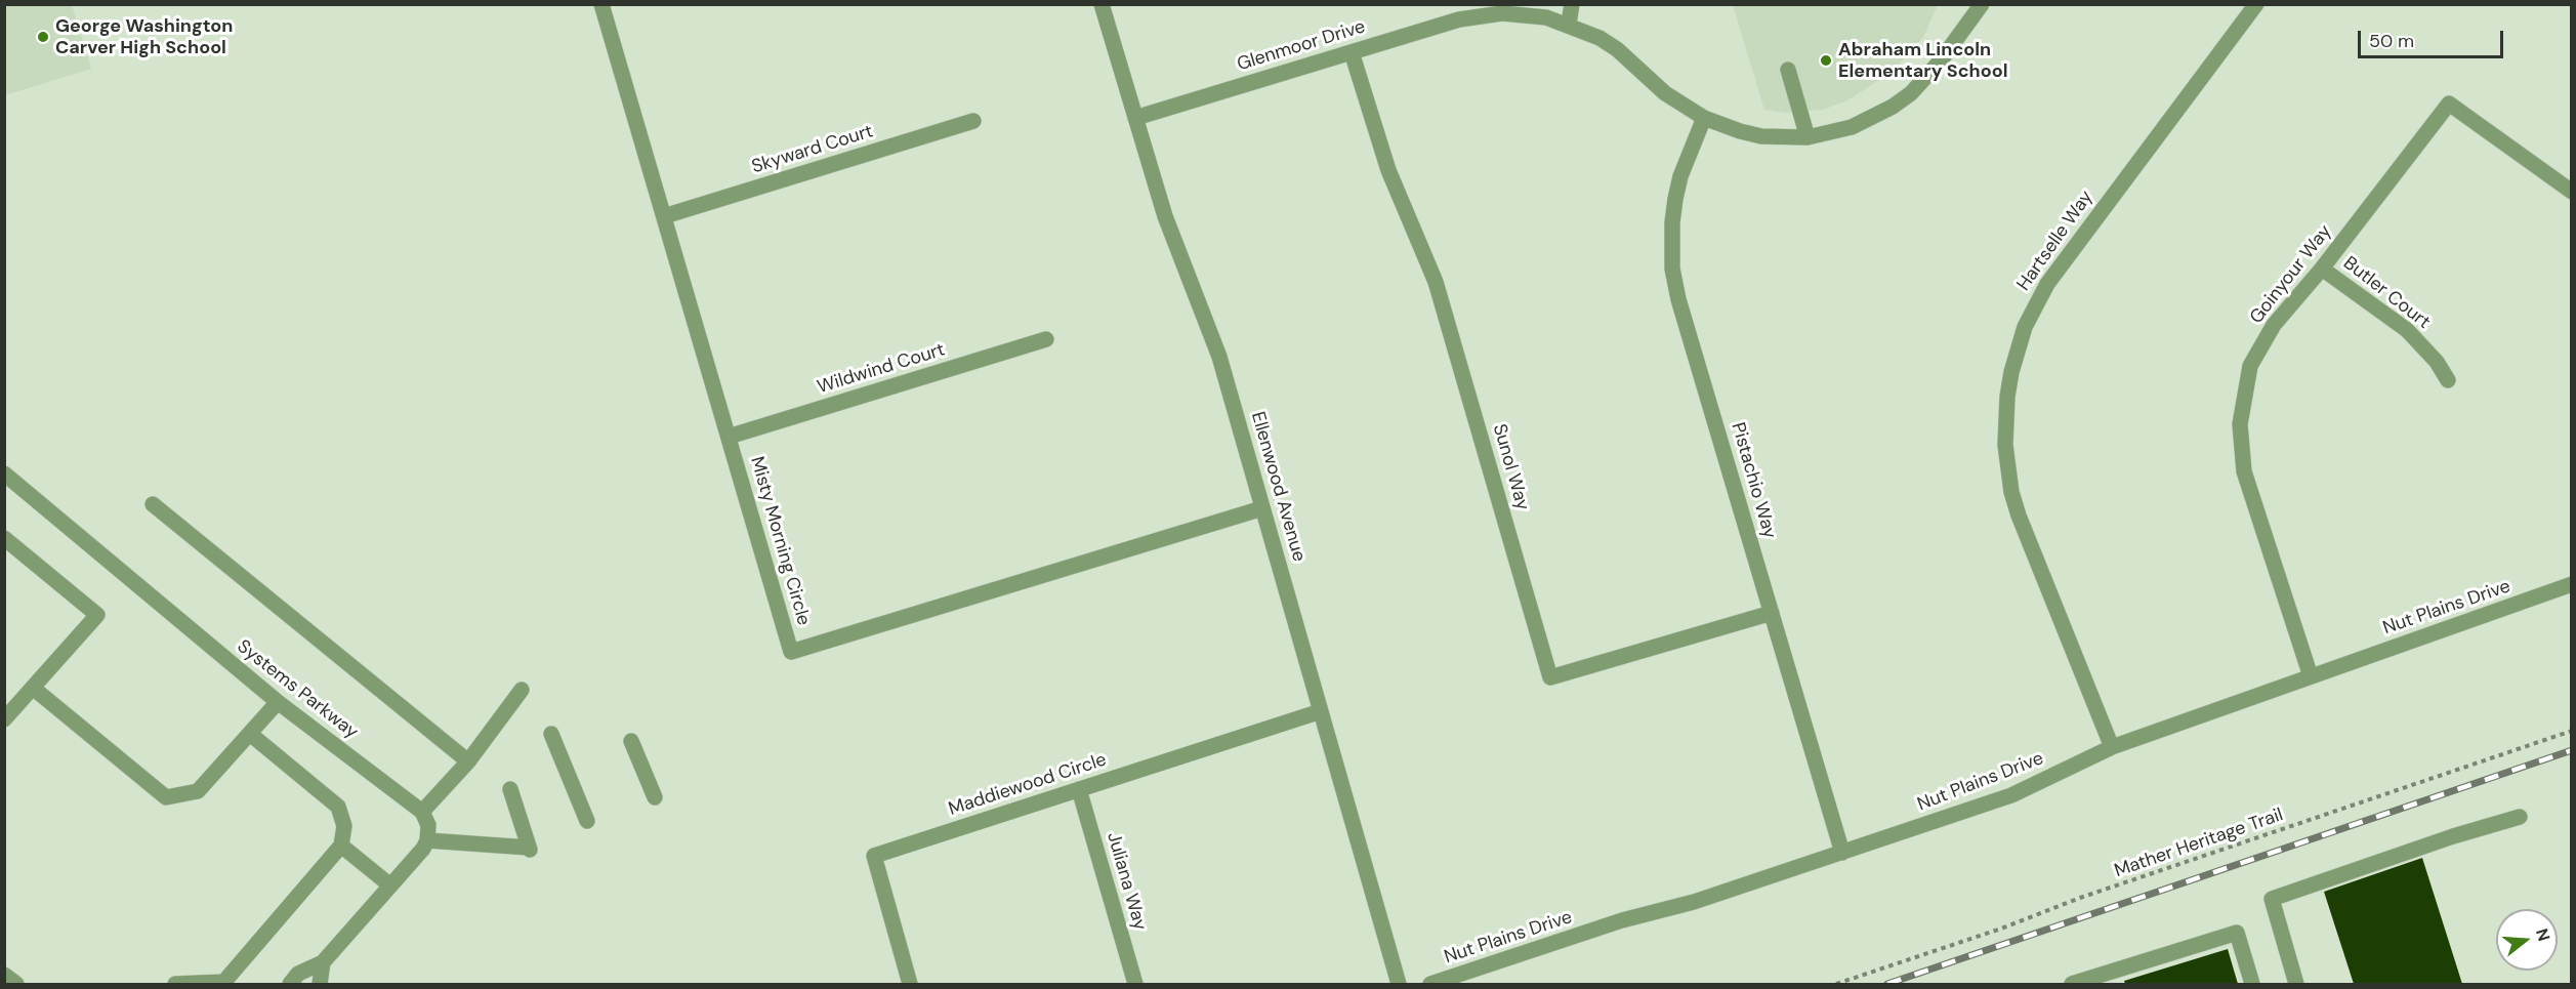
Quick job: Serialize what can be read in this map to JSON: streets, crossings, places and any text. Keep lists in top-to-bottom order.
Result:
{
  "streets": {
    "street": [
      "Glenmoor Drive",
      "Skyward Court",
      "Hartselle Way",
      "Goinyour Way",
      "Butler Court",
      "Wildwind Court",
      "Sunol Way",
      "Pistachio Way",
      "Ellenwood Avenue",
      "Misty Morning Circle",
      "Nut Plains Drive",
      "Systems Parkway",
      "Maddiewood Circle",
      "Juliana Way"
    ],
    "path": ["Mather Heritage Trail"]
  },
  "crossings": [
    ["Glenmoor Drive", "Sunol Way"],
    ["Glenmoor Drive", "Pistachio Way"],
    ["Glenmoor Drive", "Ellenwood Avenue"],
    ["Skyward Court", "Misty Morning Circle"],
    ["Hartselle Way", "Nut Plains Drive"],
    ["Goinyour Way", "Butler Court"],
    ["Goinyour Way", "Nut Plains Drive"],
    ["Wildwind Court", "Misty Morning Circle"],
    ["Sunol Way", "Pistachio Way"],
    ["Pistachio Way", "Nut Plains Drive"],
    ["Ellenwood Avenue", "Misty Morning Circle"],
    ["Ellenwood Avenue", "Maddiewood Circle"],
    ["Maddiewood Circle", "Juliana Way"]
  ],
  "places": ["George Washington Carver High School", "Abraham Lincoln Elementary School"],
  "scale_bar": "50 m",
  "north": "right"
}
